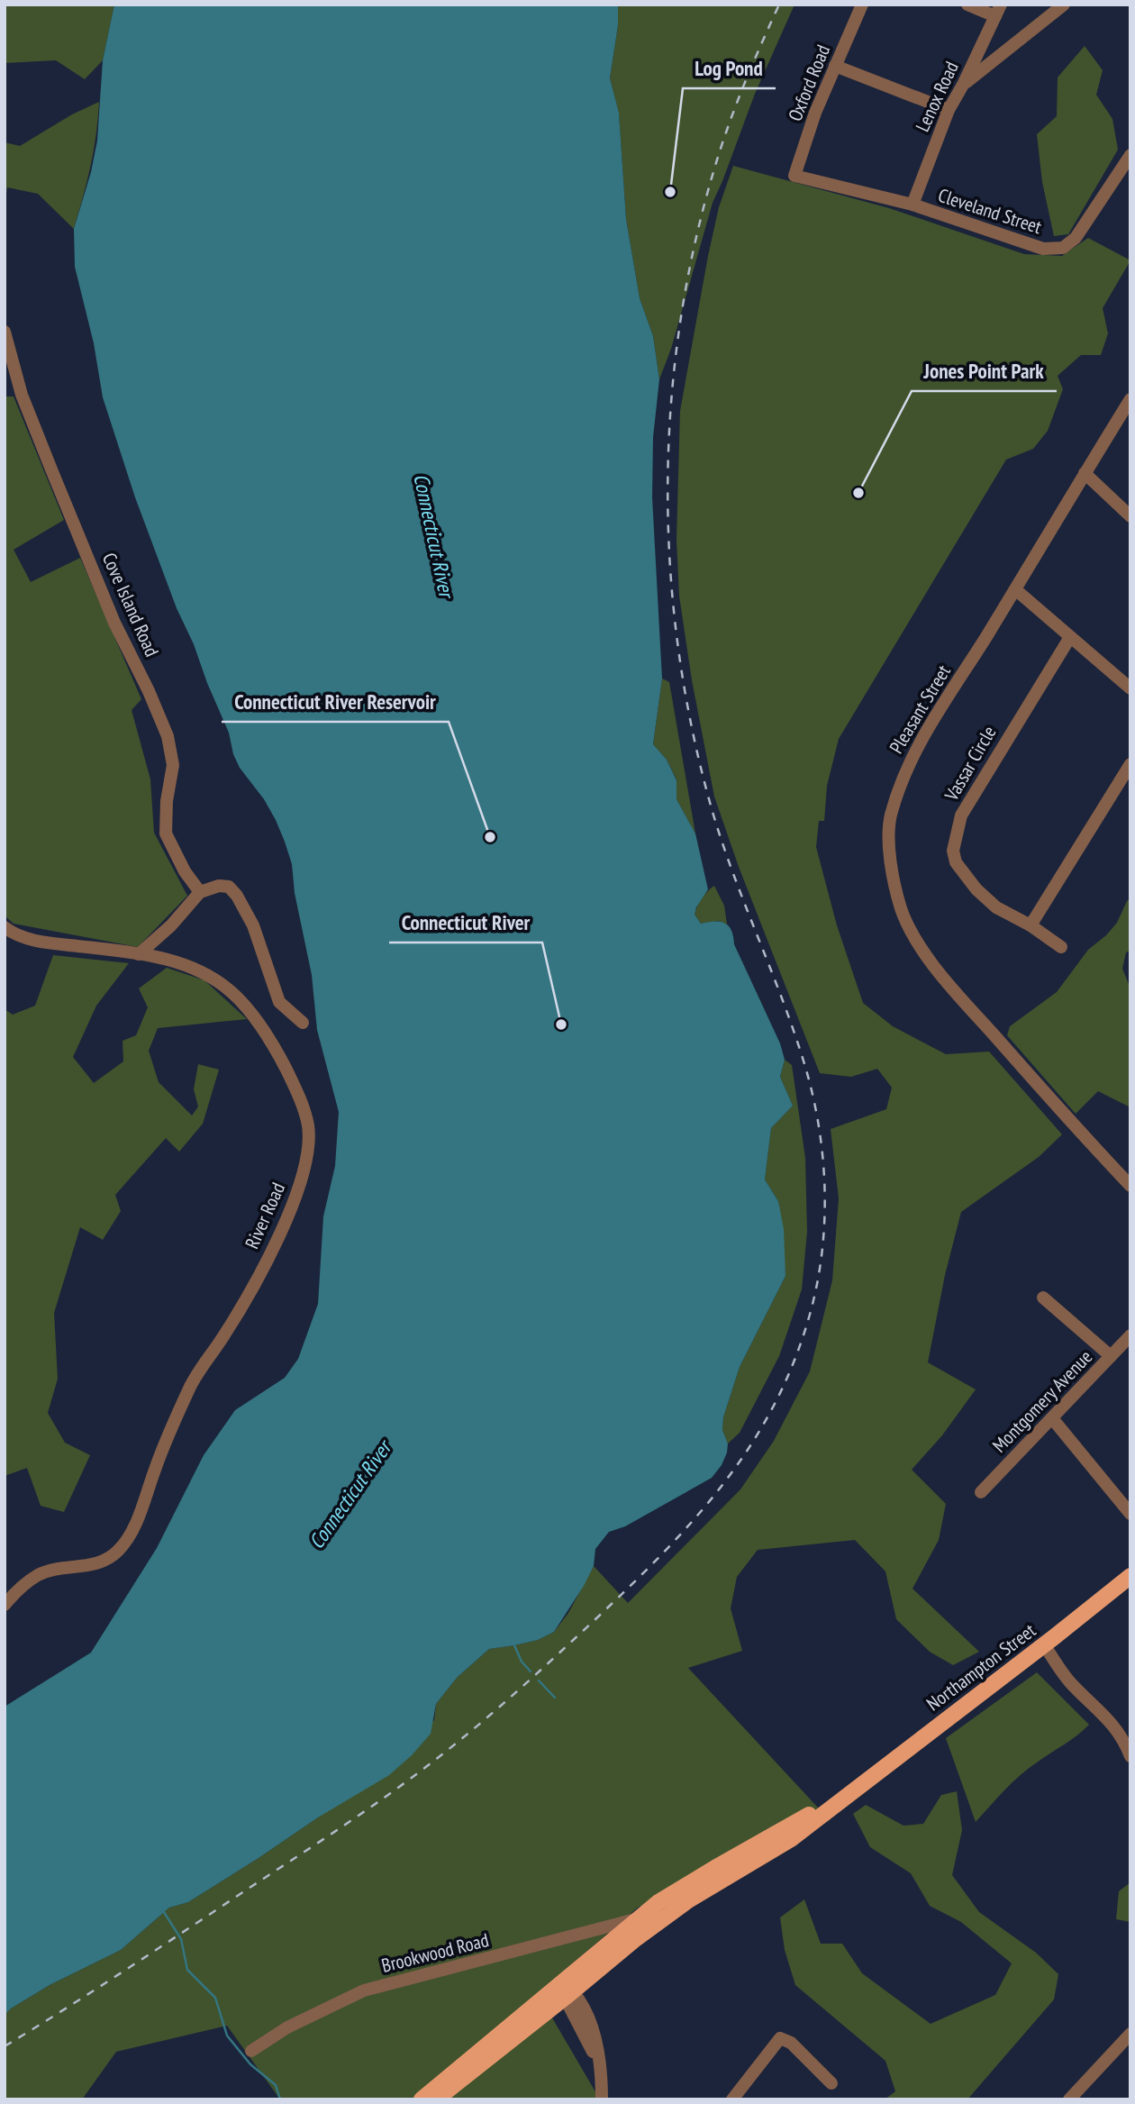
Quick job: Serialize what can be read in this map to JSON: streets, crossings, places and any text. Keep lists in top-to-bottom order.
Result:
{
  "streets": {
    "main road": ["Northampton Street"],
    "street": [
      "Oxford Road",
      "Lenox Road",
      "Cleveland Street",
      "Cove Island Road",
      "Pleasant Street",
      "Vassar Circle",
      "River Road",
      "Montgomery Avenue",
      "Brookwood Road"
    ]
  },
  "crossings": [
    ["Oxford Road", "Cleveland Street"],
    ["Lenox Road", "Cleveland Street"]
  ],
  "water": ["Connecticut River"],
  "places": [
    "Log Pond",
    "Jones Point Park",
    "Connecticut River Reservoir",
    "Connecticut River"
  ]
}
